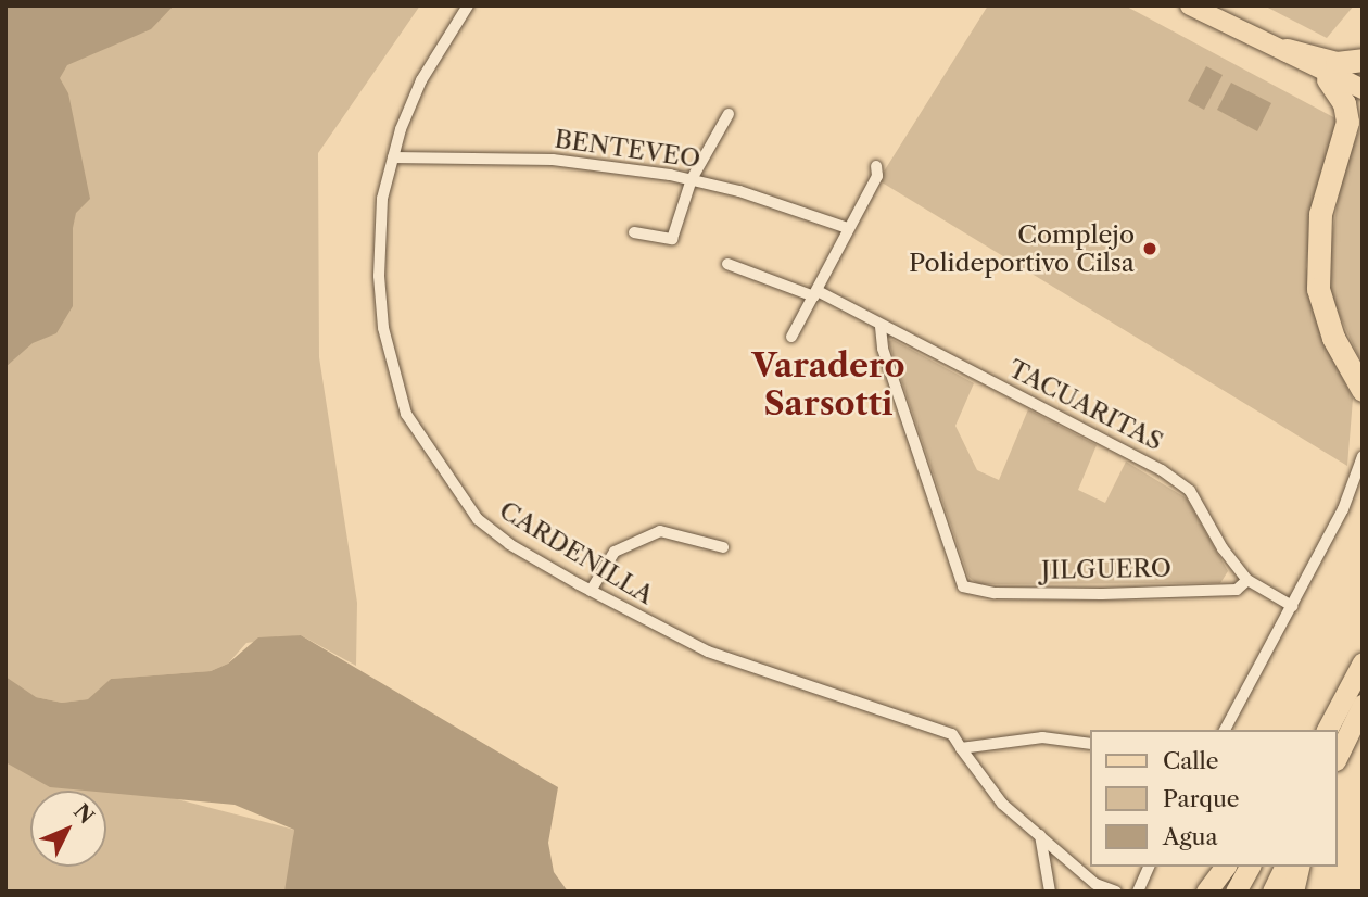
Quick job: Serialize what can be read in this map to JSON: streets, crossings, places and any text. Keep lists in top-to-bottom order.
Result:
{
  "streets": {
    "street": [
      "BENTEVEO",
      "TACUARITAS",
      "CARDENILLA",
      "JILGUERO"
    ]
  },
  "crossings": [
    ["BENTEVEO", "CARDENILLA"],
    ["TACUARITAS", "JILGUERO"]
  ],
  "districts": ["Varadero Sarsotti"],
  "places": ["Complejo Polideportivo Cilsa"],
  "legend": ["Calle", "Parque", "Agua"],
  "north": "top right"
}
